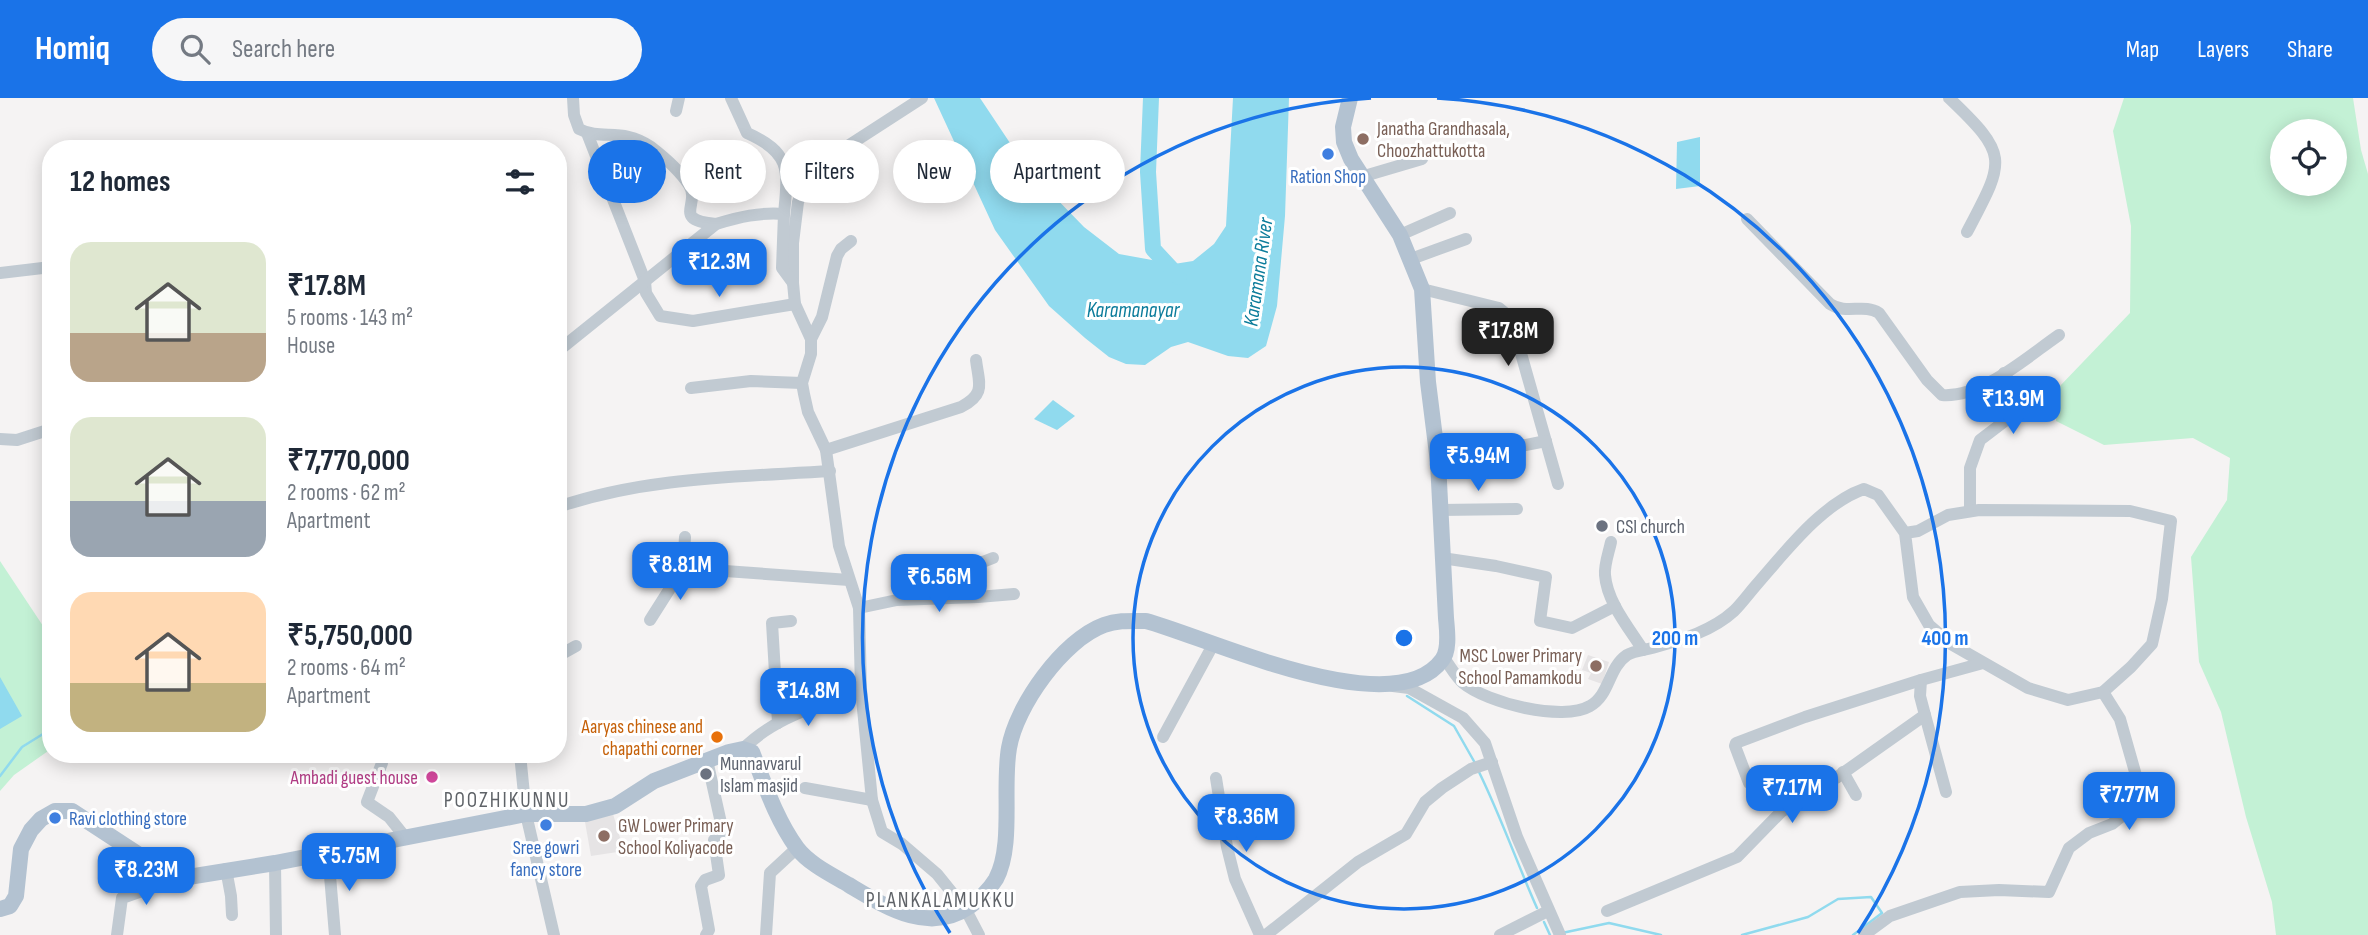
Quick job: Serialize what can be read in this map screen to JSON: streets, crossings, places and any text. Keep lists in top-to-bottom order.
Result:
{
  "districts": ["POOZHIKUNNU", "PLANKALAMUKKU"],
  "water": ["Karamana River", "Karamanayar"],
  "places": [
    "Janatha Grandhasala, Choozhattukotta",
    "Ration Shop",
    "CSI church",
    "MSC Lower Primary School Pamamkodu",
    "Aaryas chinese and chapathi corner",
    "Munnavvarul Islam masjid",
    "Ambadi guest house",
    "Ravi clothing store",
    "Sree gowri fancy store",
    "GW Lower Primary School Koliyacode"
  ],
  "page": {
    "header": "Homiq",
    "search": "Search here",
    "nav": ["Map", "Layers", "Share"],
    "chip": [
      "Buy",
      "Rent",
      "Filters",
      "New",
      "Apartment"
    ],
    "heading": "12 homes",
    "list": [
      {
        "name": "₹17.8M",
        "note": "5 rooms · 143 m² · House"
      },
      {
        "name": "₹7,770,000",
        "note": "2 rooms · 62 m² · Apartment"
      },
      {
        "name": "₹5,750,000",
        "note": "2 rooms · 64 m² · Apartment"
      }
    ],
    "price": [
      "₹12.3M",
      "₹17.8M",
      "₹13.9M",
      "₹5.94M",
      "₹8.81M",
      "₹6.56M",
      "₹14.8M",
      "₹7.17M",
      "₹7.77M",
      "₹8.36M",
      "₹5.75M",
      "₹8.23M"
    ]
  },
  "rings": ["200 m", "400 m"]
}
